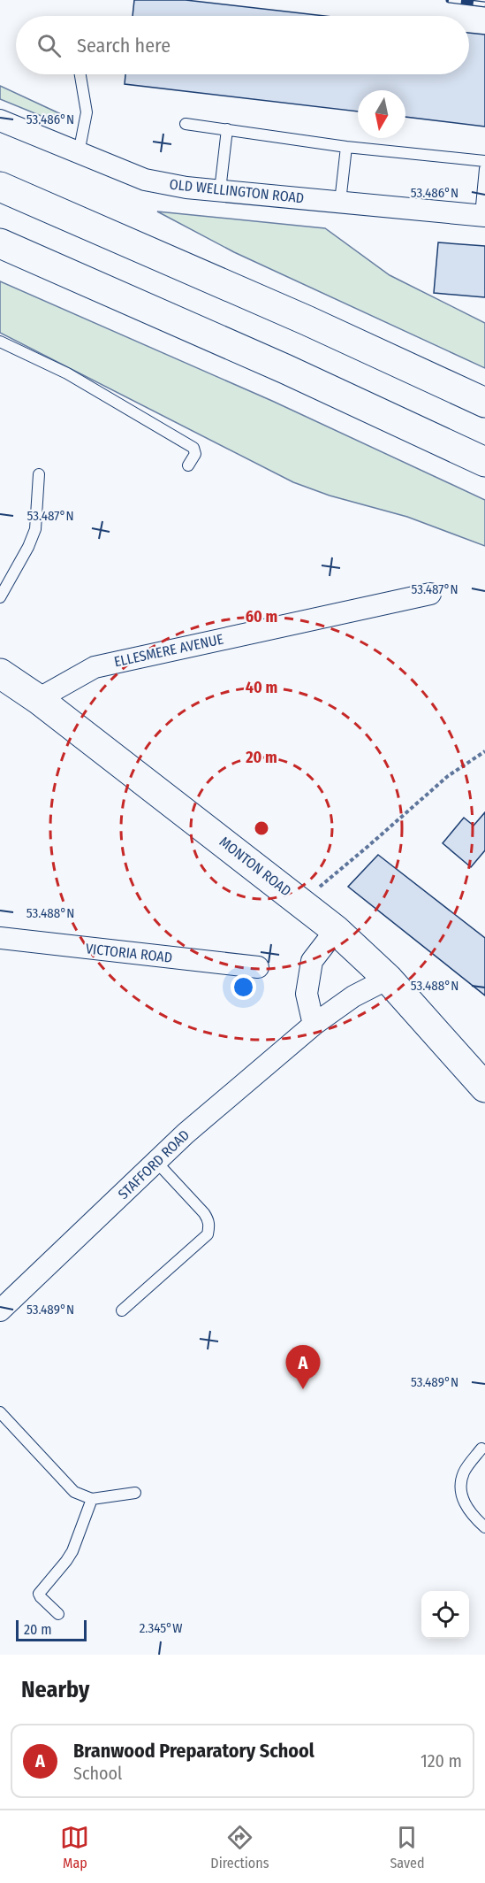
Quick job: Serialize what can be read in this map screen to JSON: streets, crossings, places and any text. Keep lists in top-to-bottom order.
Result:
{
  "streets": {
    "main road": ["MONTON ROAD"],
    "street": [
      "OLD WELLINGTON ROAD",
      "ELLESMERE AVENUE",
      "VICTORIA ROAD",
      "STAFFORD ROAD"
    ]
  },
  "crossings": [
    ["ELLESMERE AVENUE", "MONTON ROAD"],
    ["MONTON ROAD", "STAFFORD ROAD"]
  ],
  "scale_bar": "20 m",
  "north": "bottom",
  "page": {
    "search": "Search here",
    "pins": "A",
    "scale": "20 m",
    "heading": "Nearby",
    "list": [
      {
        "mark": "A",
        "name": "Branwood Preparatory School",
        "note": "School",
        "value": "120 m"
      }
    ],
    "nav": ["Map", "Directions", "Saved"]
  },
  "coordinates": [
    "53.486°N",
    "53.487°N",
    "53.488°N",
    "53.489°N",
    "2.345°W"
  ],
  "rings": ["60 m", "40 m", "20 m"]
}
